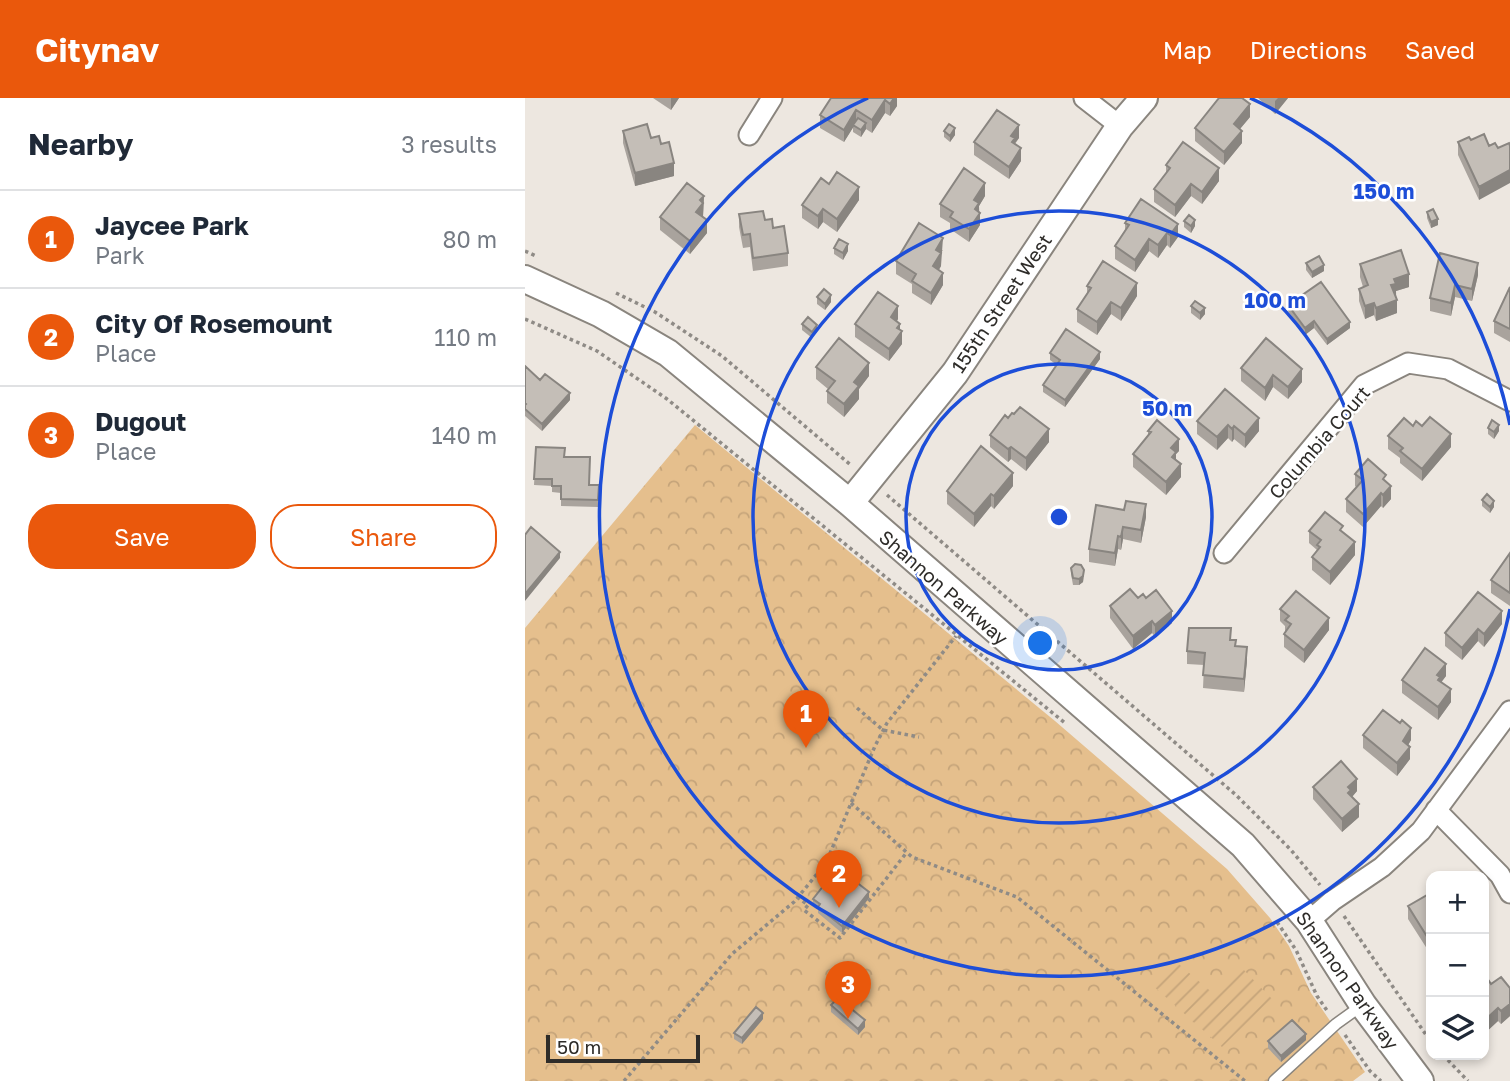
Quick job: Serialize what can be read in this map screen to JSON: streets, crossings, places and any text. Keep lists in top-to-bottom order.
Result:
{
  "streets": {
    "street": ["155th Street West", "Columbia Court", "Shannon Parkway"]
  },
  "crossings": [
    ["155th Street West", "Shannon Parkway"]
  ],
  "scale_bar": "50 m",
  "page": {
    "header": "Citynav",
    "nav": ["Map", "Directions", "Saved"],
    "heading": ["Nearby", "3 results"],
    "list": [
      {
        "mark": "1",
        "name": "Jaycee Park",
        "note": "Park",
        "value": "80 m"
      },
      {
        "mark": "2",
        "name": "City Of Rosemount",
        "note": "Place",
        "value": "110 m"
      },
      {
        "mark": "3",
        "name": "Dugout",
        "note": "Place",
        "value": "140 m"
      }
    ],
    "buttons": ["Save", "Share"],
    "pins": ["1", "2", "3"],
    "map_buttons": ["+", "−"],
    "scale": "50 m"
  },
  "rings": ["150 m", "100 m", "50 m"]
}
